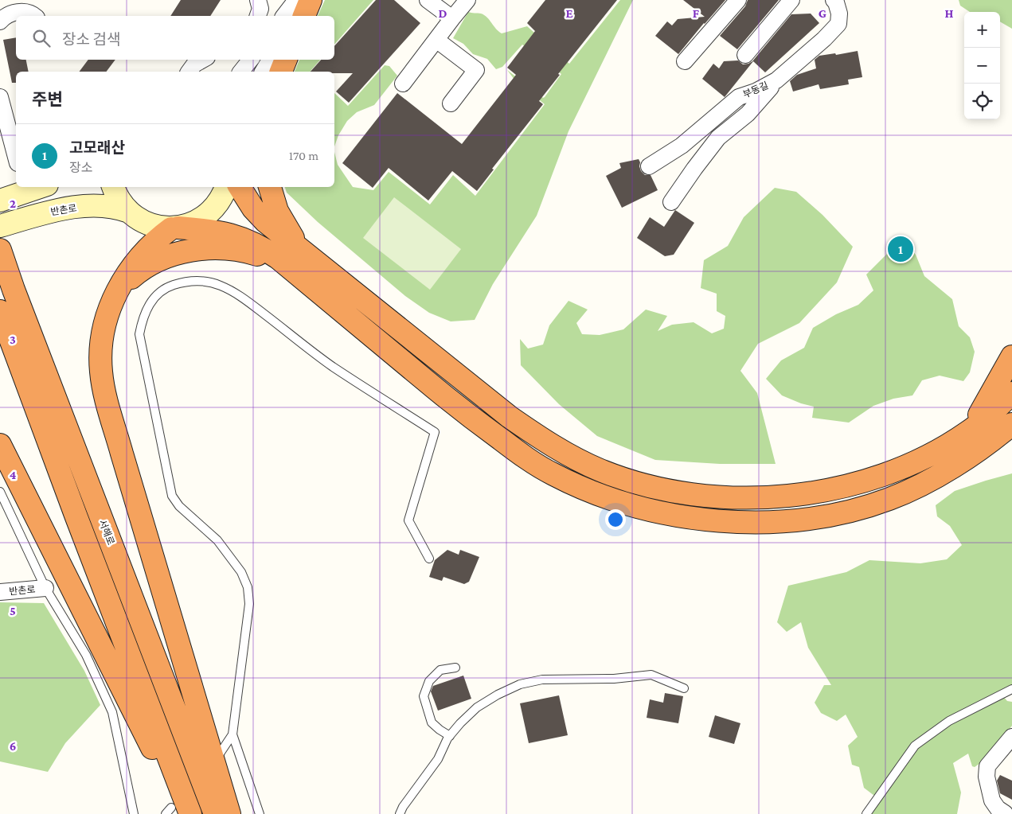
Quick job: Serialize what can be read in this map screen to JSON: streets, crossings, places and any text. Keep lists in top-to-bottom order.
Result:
{
  "streets": {
    "highway": ["서해로"],
    "main road": ["반촌로"],
    "street": ["부동길"]
  },
  "page": {
    "map_buttons": ["+", "−"],
    "search": "장소 검색",
    "heading": "주변",
    "list": [
      {
        "mark": "1",
        "name": "고모래산",
        "note": "장소",
        "value": "170 m"
      }
    ],
    "pins": "1"
  },
  "grid": {
    "columns": [
      "D",
      "E",
      "F",
      "G",
      "H"
    ],
    "rows": [
      "2",
      "3",
      "4",
      "5",
      "6"
    ]
  }
}
